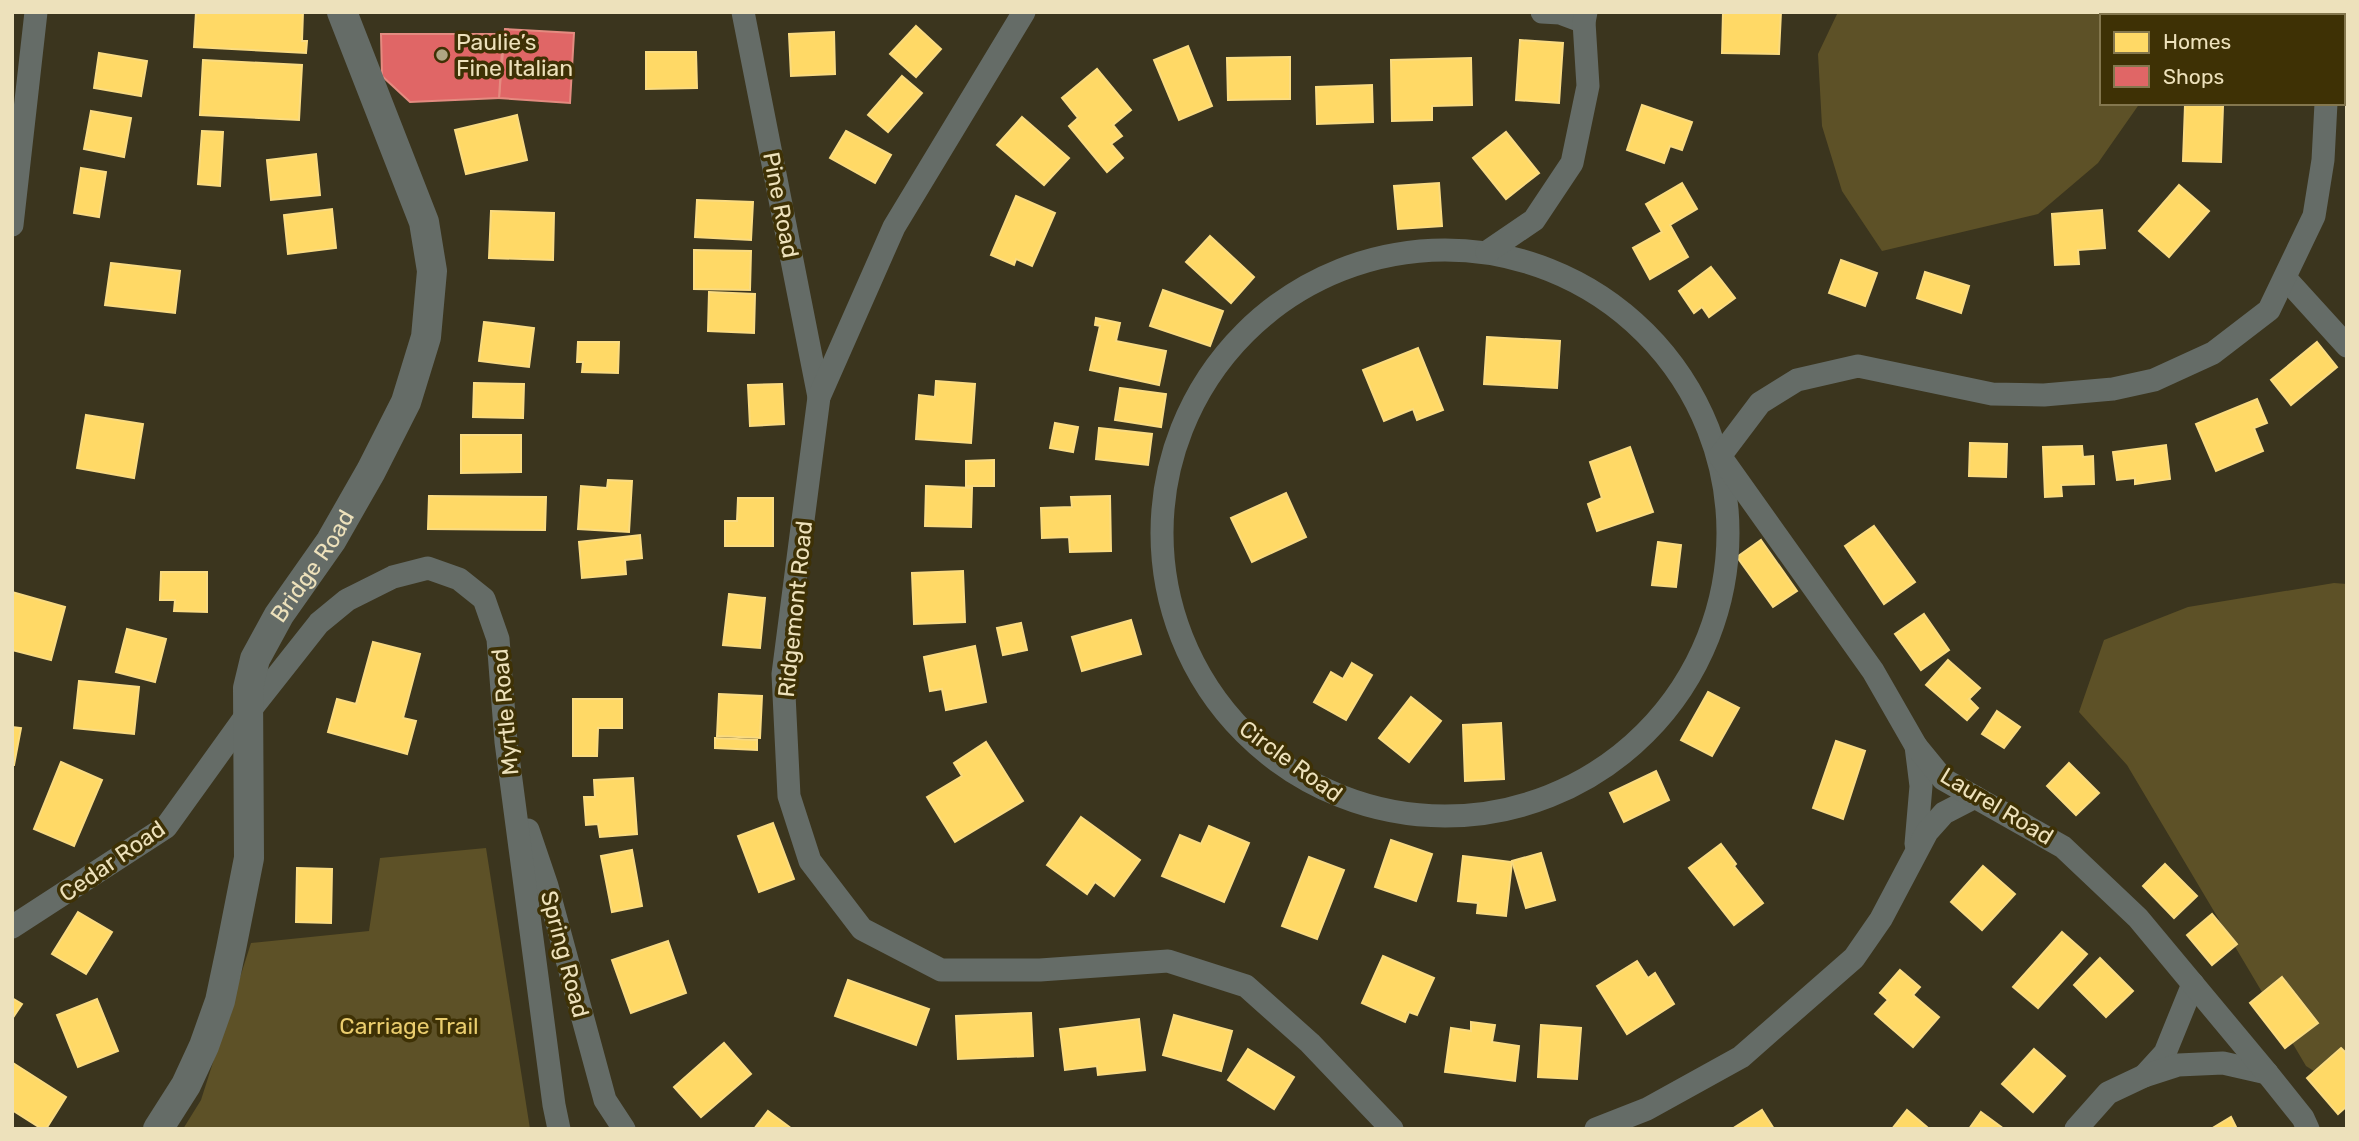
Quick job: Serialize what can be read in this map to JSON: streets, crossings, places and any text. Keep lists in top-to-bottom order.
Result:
{
  "streets": {
    "street": [
      "Pine Road",
      "Bridge Road",
      "Ridgemont Road",
      "Myrtle Road",
      "Circle Road",
      "Laurel Road",
      "Cedar Road",
      "Spring Road"
    ]
  },
  "crossings": [
    ["Pine Road", "Ridgemont Road"],
    ["Bridge Road", "Myrtle Road"],
    ["Bridge Road", "Cedar Road"],
    ["Myrtle Road", "Cedar Road"],
    ["Myrtle Road", "Spring Road"],
    ["Circle Road", "Laurel Road"]
  ],
  "parks": ["Carriage Trail"],
  "places": ["Paulie’s Fine Italian"],
  "legend": ["Homes", "Shops"]
}
